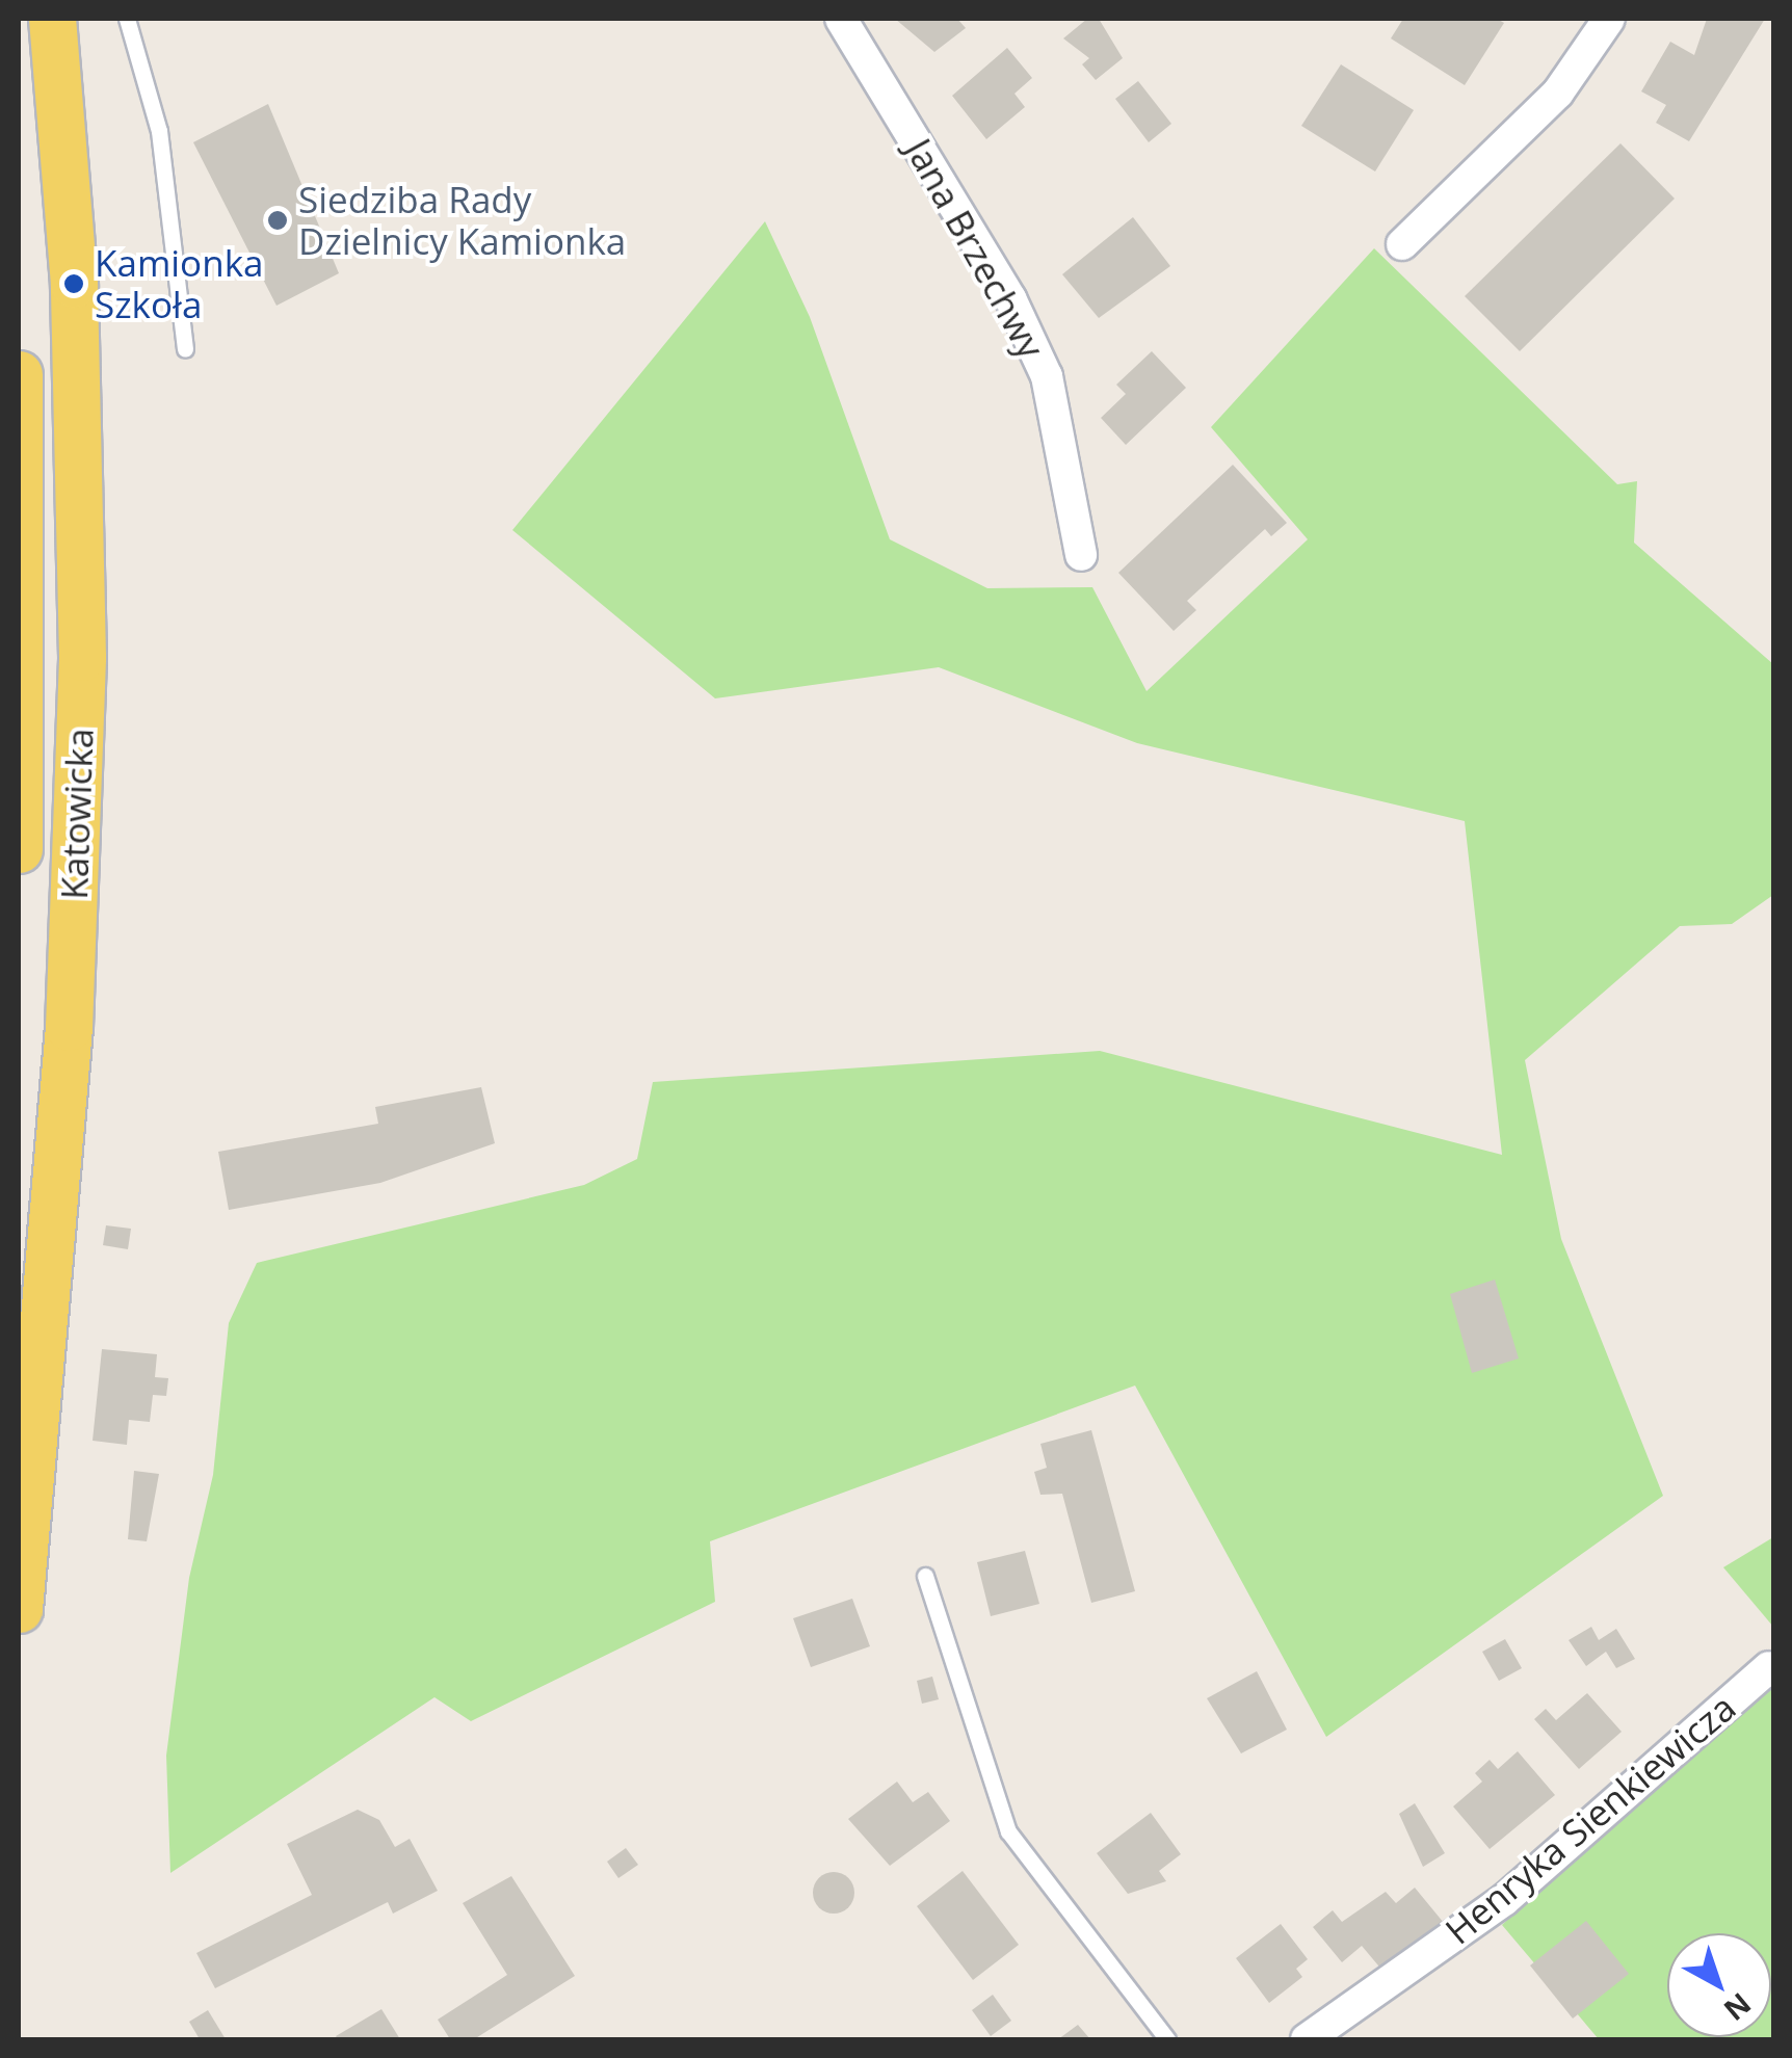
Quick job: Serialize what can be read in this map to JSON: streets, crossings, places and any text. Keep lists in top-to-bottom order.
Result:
{
  "streets": {
    "main road": ["Katowicka"],
    "street": ["Jana Brzechwy", "Henryka Sienkiewicza"]
  },
  "places": ["Siedziba Rady Dzielnicy Kamionka", "Kamionka Szkoła"],
  "north": "bottom right"
}
